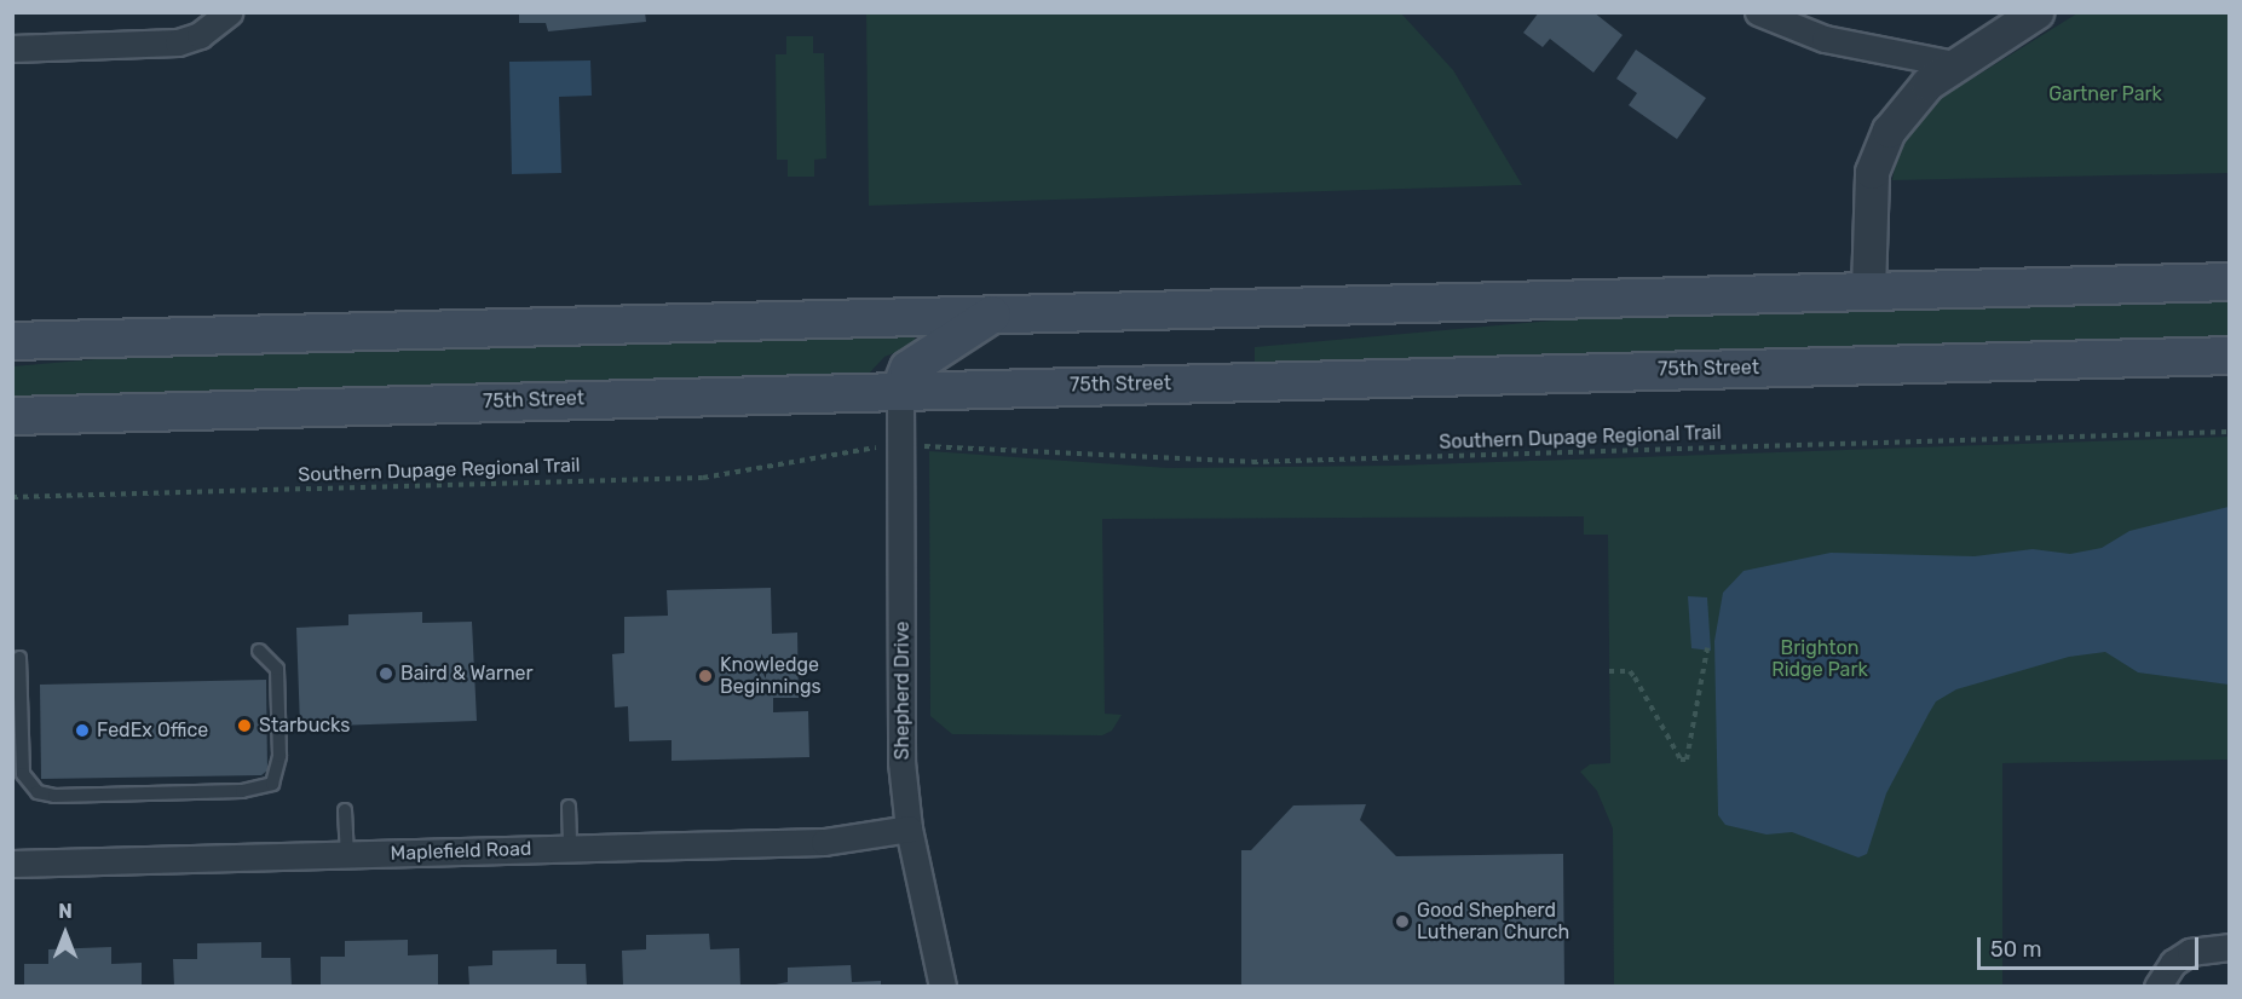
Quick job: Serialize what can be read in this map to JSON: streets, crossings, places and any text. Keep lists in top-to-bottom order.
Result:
{
  "streets": {
    "main road": ["75th Street"],
    "street": ["Shepherd Drive", "Maplefield Road"],
    "path": ["Southern Dupage Regional Trail"]
  },
  "crossings": [
    ["75th Street", "Shepherd Drive"],
    ["Shepherd Drive", "Maplefield Road"]
  ],
  "parks": ["Gartner Park", "Brighton Ridge Park"],
  "places": [
    "Baird & Warner",
    "Knowledge Beginnings",
    "Starbucks",
    "FedEx Office",
    "Good Shepherd Lutheran Church"
  ],
  "scale_bar": "50 m",
  "north": "top"
}
